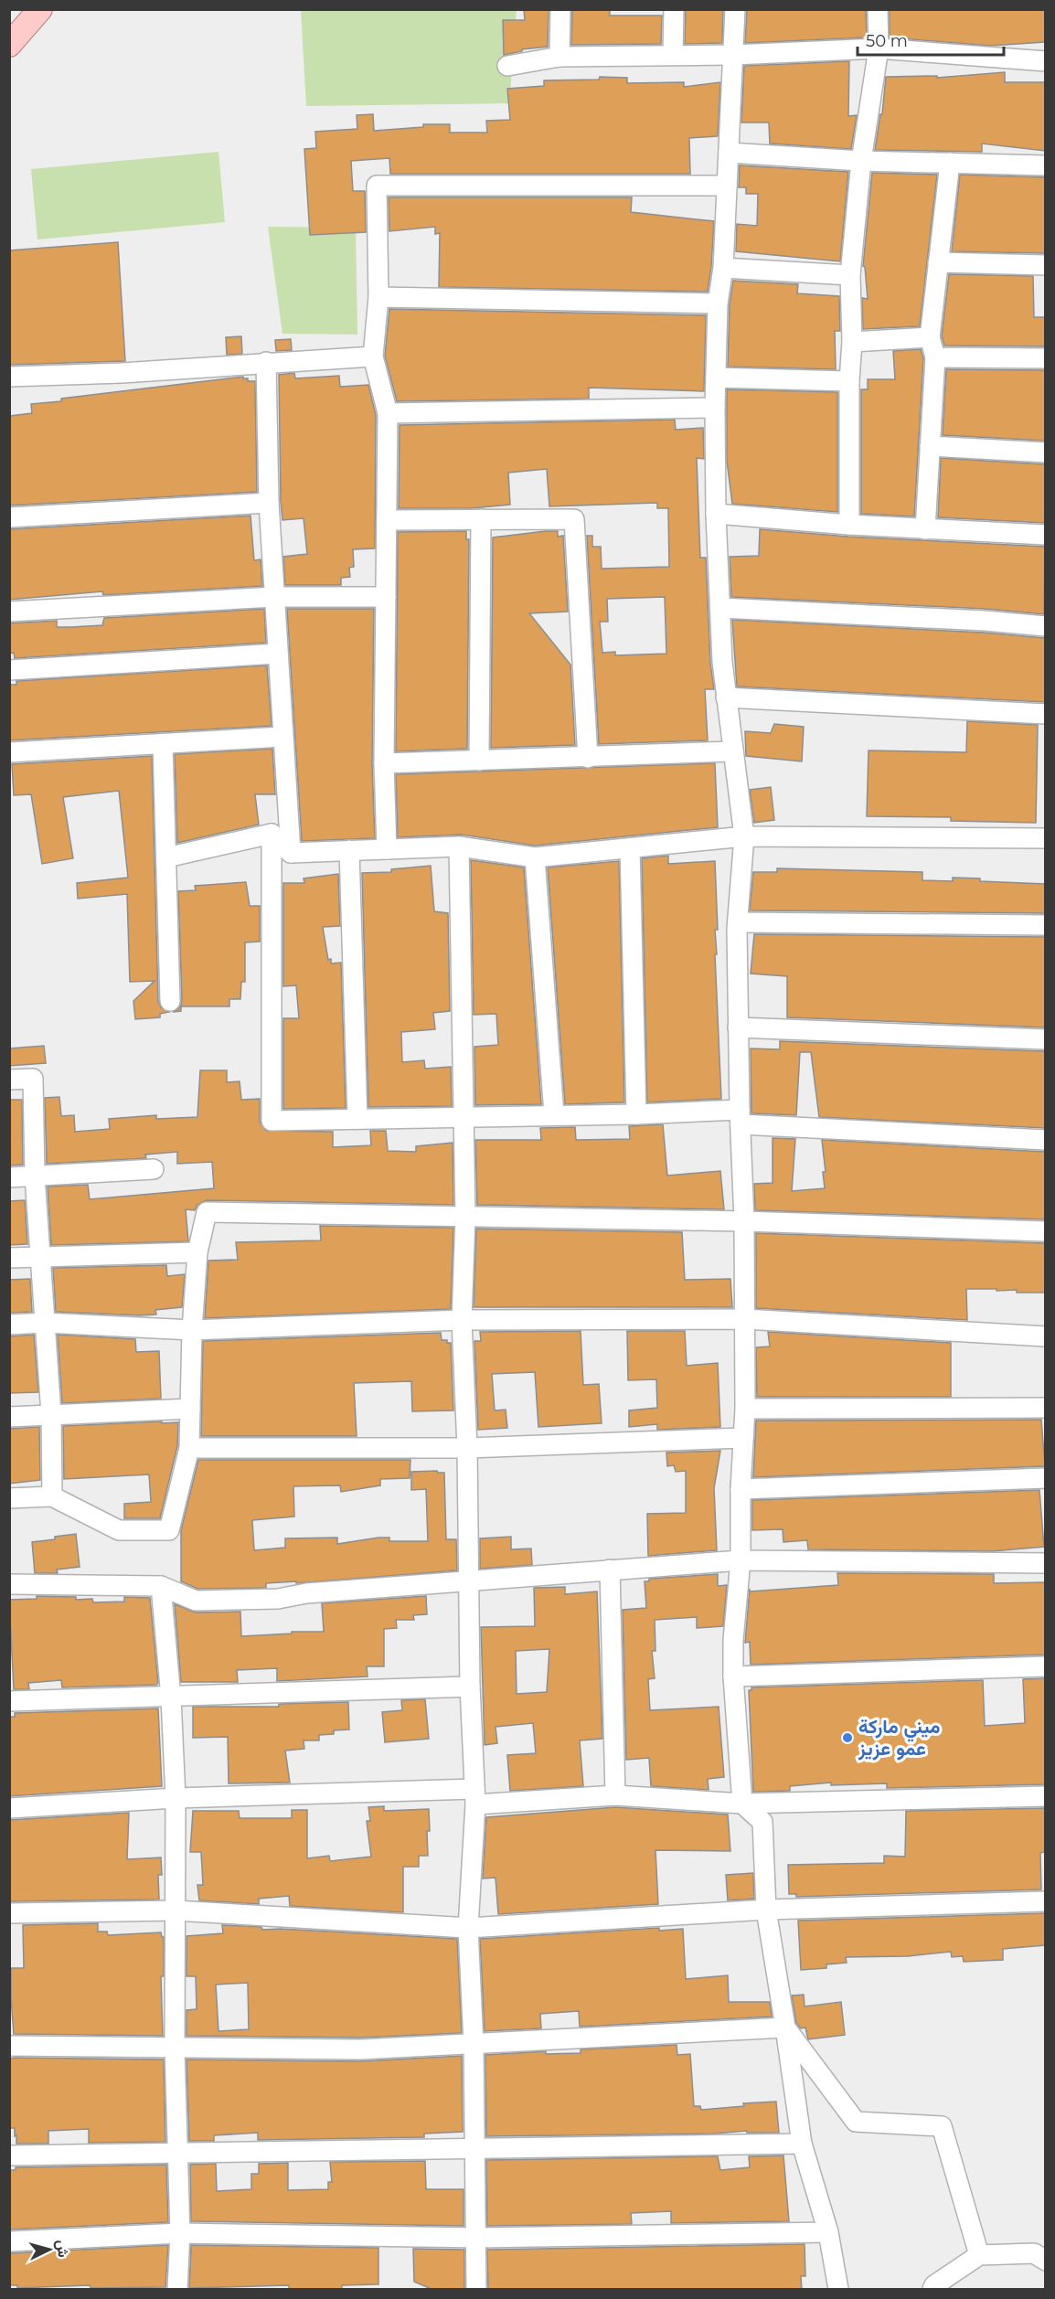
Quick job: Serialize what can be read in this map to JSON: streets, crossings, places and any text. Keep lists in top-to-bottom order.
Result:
{
  "places": ["ميني ماركة عمو عزيز"],
  "scale_bar": "50 m",
  "north": "right"
}
